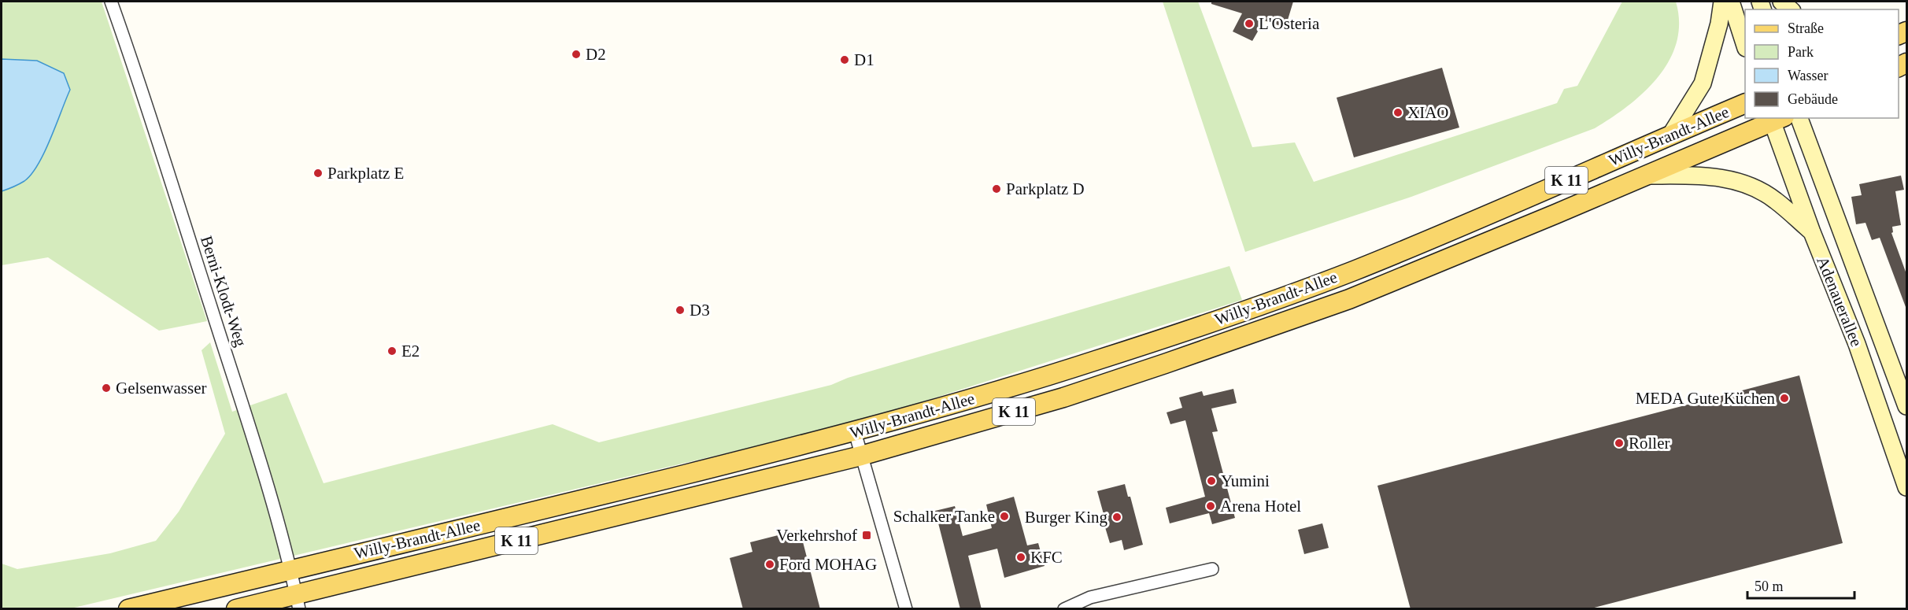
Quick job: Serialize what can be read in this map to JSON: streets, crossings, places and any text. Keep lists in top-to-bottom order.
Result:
{
  "streets": {
    "main road": ["Willy-Brandt-Allee", "K 11", "Adenauerallee"],
    "street": ["Berni-Klodt-Weg"]
  },
  "crossings": [
    ["Willy-Brandt-Allee", "Berni-Klodt-Weg"],
    ["Willy-Brandt-Allee", "Adenauerallee"]
  ],
  "places": {
    "other": [
      "L'Osteria",
      "D2",
      "D1",
      "XIAO",
      "Parkplatz E",
      "Parkplatz D",
      "D3",
      "E2",
      "Gelsenwasser",
      "MEDA Gute Küchen",
      "Roller",
      "Yumini",
      "Arena Hotel",
      "Schalker Tanke",
      "Burger King",
      "KFC",
      "Ford MOHAG"
    ],
    "transit": ["Verkehrshof"]
  },
  "legend": [
    "Straße",
    "Park",
    "Wasser",
    "Gebäude"
  ],
  "scale_bar": "50 m"
}
